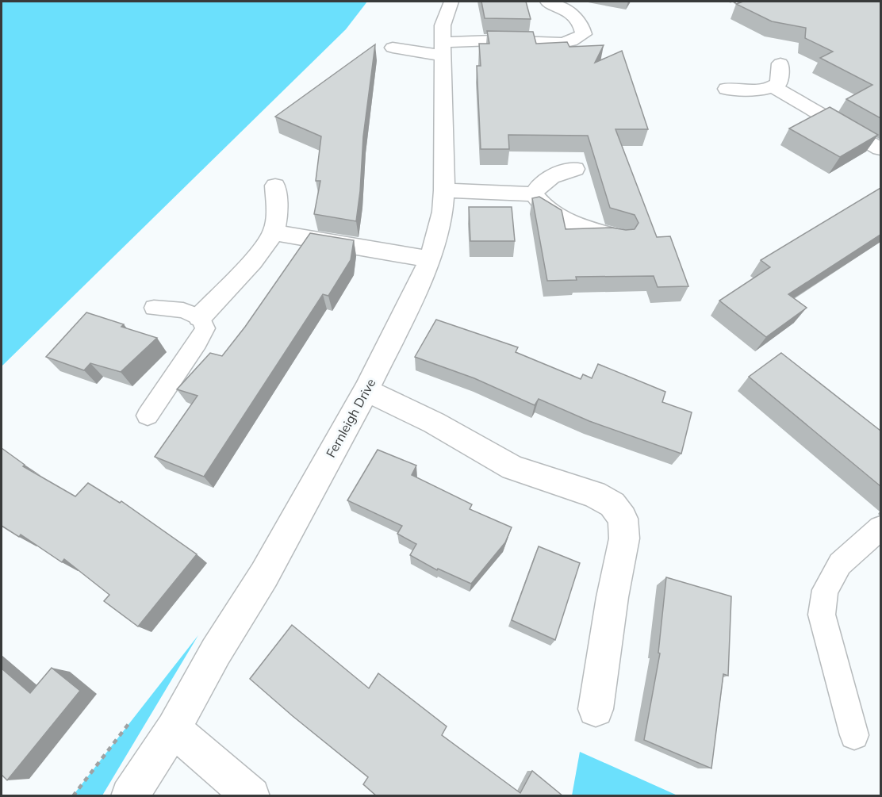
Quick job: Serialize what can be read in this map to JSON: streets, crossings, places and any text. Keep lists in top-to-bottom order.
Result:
{
  "streets": {
    "street": ["Fernleigh Drive"]
  }
}
